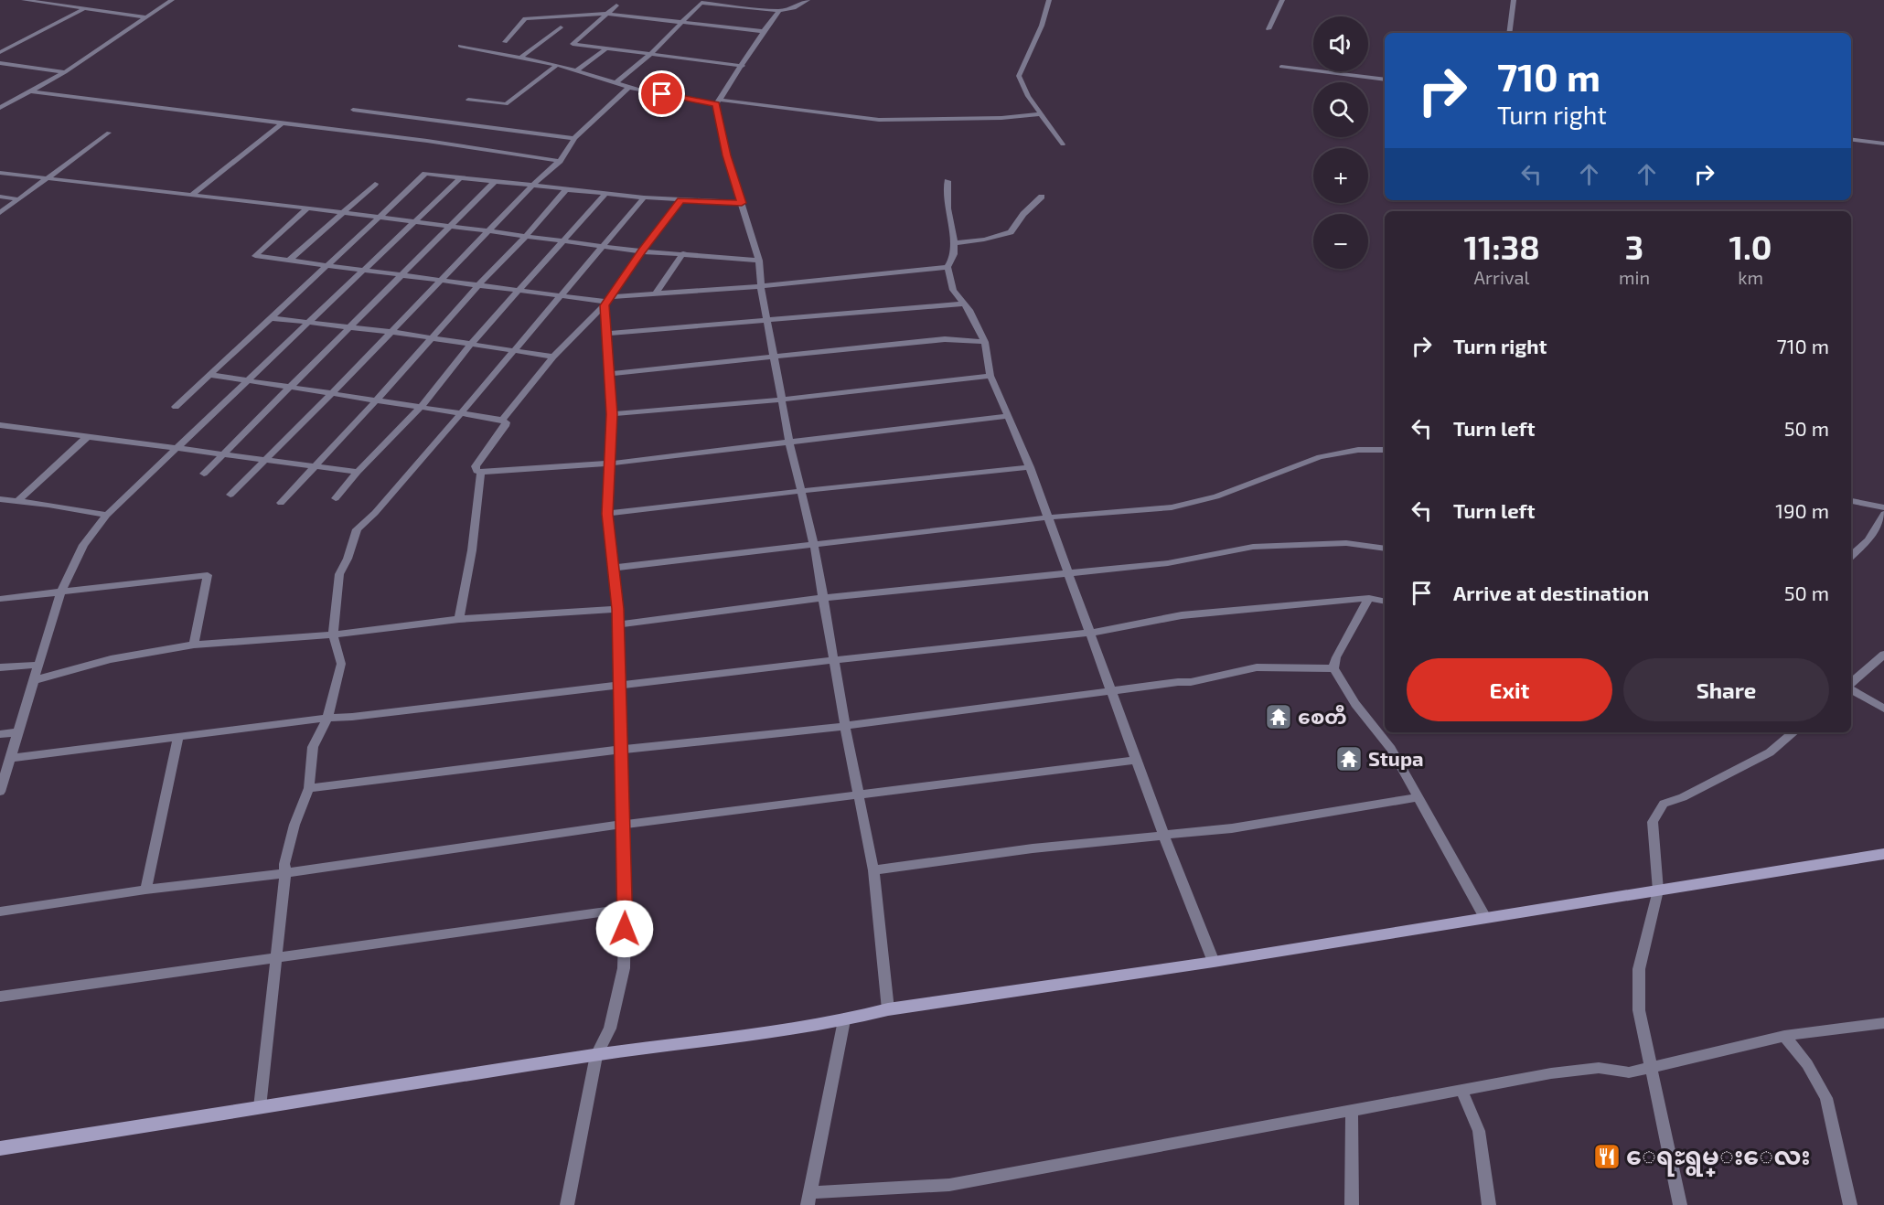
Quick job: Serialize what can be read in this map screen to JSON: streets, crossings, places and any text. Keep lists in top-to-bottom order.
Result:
{
  "places": {
    "temple": ["စေတီ", "Stupa"],
    "restaurant": ["ေရႊရွမ္းေလး"]
  },
  "page": {
    "map_buttons": ["+", "−"],
    "turn": ["710 m", "Turn right"],
    "eta": [
      "11:38",
      "Arrival",
      "3",
      "min",
      "1.0",
      "km"
    ],
    "list": [
      {
        "name": "Turn right",
        "value": "710 m"
      },
      {
        "name": "Turn left",
        "value": "50 m"
      },
      {
        "name": "Turn left",
        "value": "190 m"
      },
      {
        "name": "Arrive at destination",
        "value": "50 m"
      }
    ],
    "buttons": ["Exit", "Share"]
  }
}
